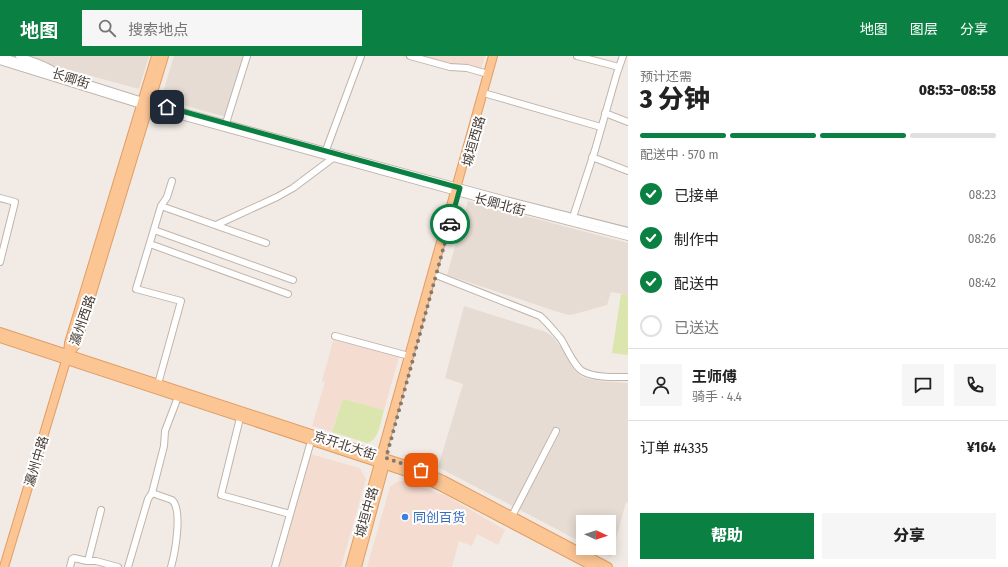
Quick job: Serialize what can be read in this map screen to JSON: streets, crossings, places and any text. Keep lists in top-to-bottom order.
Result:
{
  "streets": {
    "main road": [
      "城垣西路",
      "瀛州西路",
      "京开北大街",
      "瀛州中路",
      "城垣中路"
    ],
    "street": ["长卿街", "长卿北街"]
  },
  "crossings": [
    ["长卿街", "长卿北街"],
    ["长卿街", "瀛州西路"],
    ["城垣西路", "长卿北街"],
    ["城垣西路", "京开北大街"],
    ["城垣西路", "城垣中路"],
    ["长卿北街", "瀛州西路"],
    ["瀛州西路", "京开北大街"],
    ["瀛州西路", "瀛州中路"],
    ["京开北大街", "瀛州中路"],
    ["京开北大街", "城垣中路"]
  ],
  "places": ["同创百货"],
  "north": "right",
  "page": {
    "header": "地图",
    "search": "搜索地点",
    "nav": ["地图", "图层", "分享"],
    "heading": ["3 分钟", "预计还需", "08:53–08:58"],
    "panel": [
      "王师傅",
      "骑手 · 4.4",
      "订单 #4335",
      "¥164"
    ],
    "bar": "配送中 · 570 m",
    "list": [
      ["已接单", "08:23"],
      ["制作中", "08:26"],
      ["配送中", "08:42"],
      "已送达"
    ],
    "buttons": ["帮助", "分享"]
  }
}
